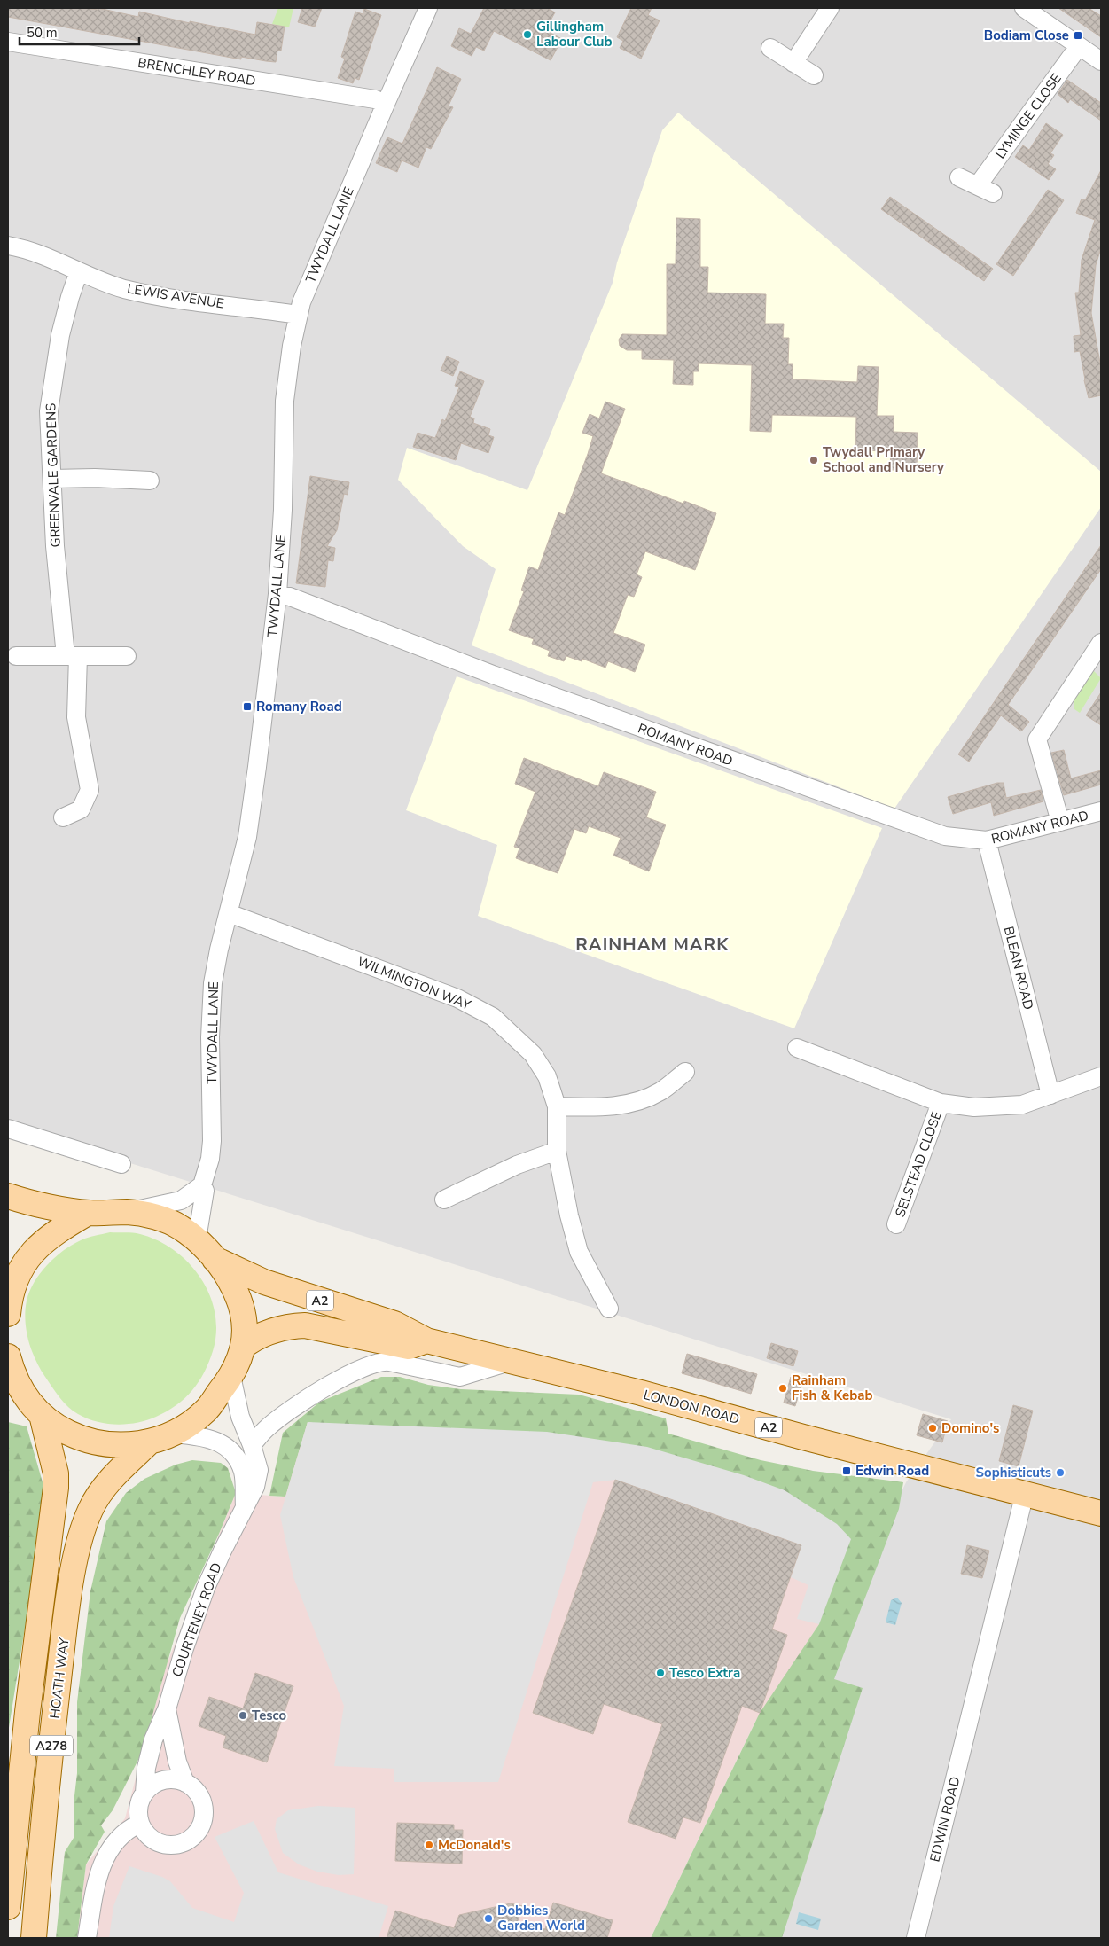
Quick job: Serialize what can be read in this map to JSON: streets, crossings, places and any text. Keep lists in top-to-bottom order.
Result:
{
  "streets": {
    "main road": [
      "A2",
      "LONDON ROAD",
      "HOATH WAY",
      "A278"
    ],
    "street": [
      "BRENCHLEY ROAD",
      "LYMINGE CLOSE",
      "TWYDALL LANE",
      "LEWIS AVENUE",
      "GREENVALE GARDENS",
      "ROMANY ROAD",
      "BLEAN ROAD",
      "WILMINGTON WAY",
      "SELSTEAD CLOSE",
      "COURTENEY ROAD",
      "EDWIN ROAD"
    ]
  },
  "crossings": [
    ["BRENCHLEY ROAD", "TWYDALL LANE"],
    ["TWYDALL LANE", "LEWIS AVENUE"],
    ["TWYDALL LANE", "ROMANY ROAD"],
    ["TWYDALL LANE", "WILMINGTON WAY"],
    ["LEWIS AVENUE", "GREENVALE GARDENS"],
    ["ROMANY ROAD", "BLEAN ROAD"],
    ["LONDON ROAD", "EDWIN ROAD"]
  ],
  "districts": ["RAINHAM MARK"],
  "places": {
    "other": [
      "Gillingham Labour Club",
      "Twydall Primary School and Nursery",
      "Rainham Fish & Kebab",
      "Domino's",
      "Sophisticuts",
      "Tesco Extra",
      "Tesco",
      "McDonald's",
      "Dobbies Garden World"
    ],
    "transit": ["Bodiam Close", "Romany Road", "Edwin Road"]
  },
  "scale_bar": "50 m"
}
